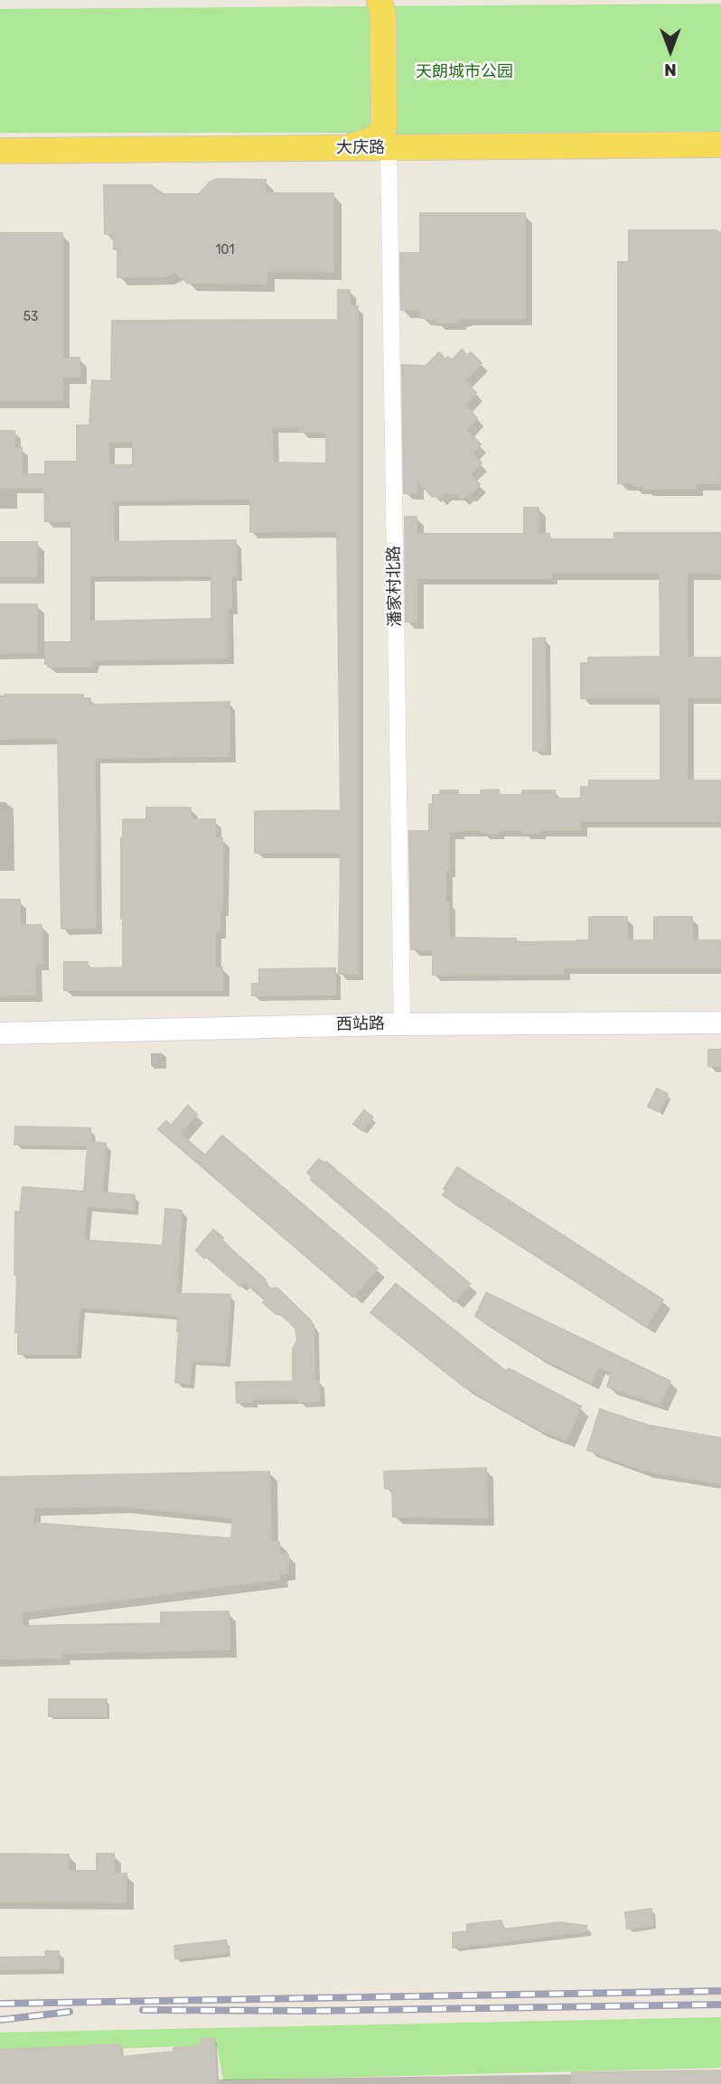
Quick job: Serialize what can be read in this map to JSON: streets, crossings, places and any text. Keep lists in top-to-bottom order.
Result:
{
  "streets": {
    "main road": ["大庆路"],
    "street": ["潘家村北路", "西站路"]
  },
  "crossings": [
    ["大庆路", "潘家村北路"],
    ["潘家村北路", "西站路"]
  ],
  "parks": ["天朗城市公园"],
  "house_numbers": ["101", "53"],
  "north": "bottom"
}
